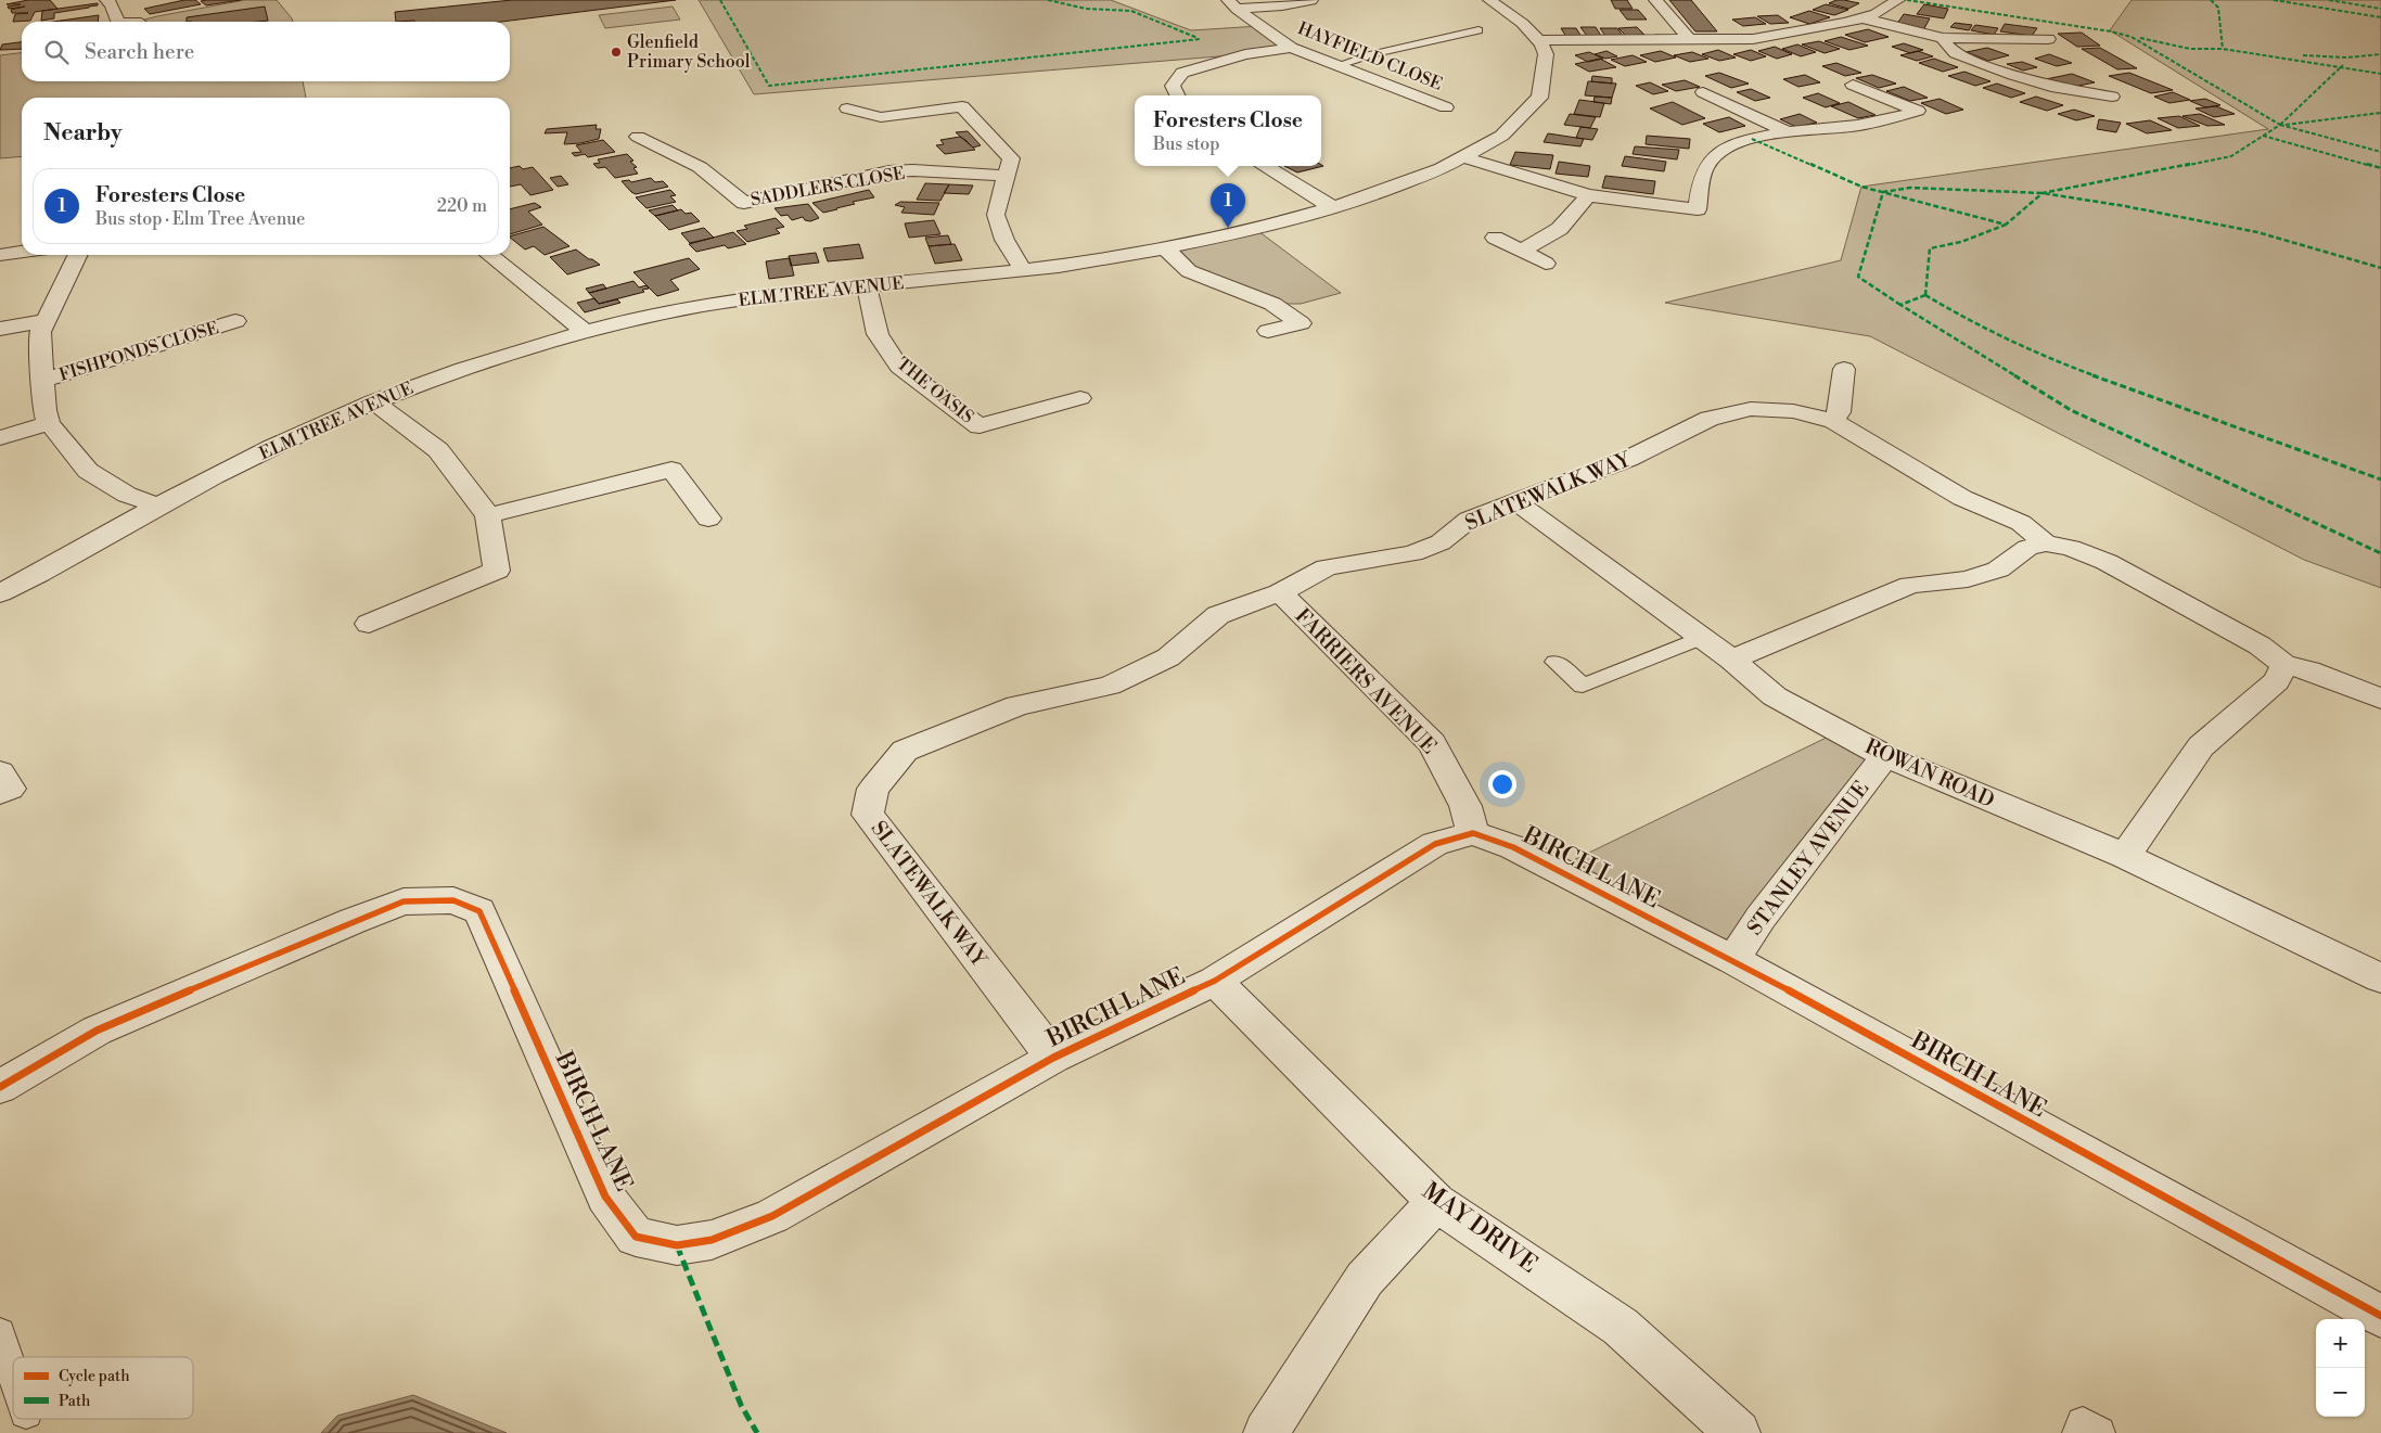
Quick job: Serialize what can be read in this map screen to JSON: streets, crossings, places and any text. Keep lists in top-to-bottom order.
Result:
{
  "streets": {
    "street": [
      "HAYFIELD CLOSE",
      "SADDLERS CLOSE",
      "ELM TREE AVENUE",
      "FISHPONDS CLOSE",
      "THE OASIS",
      "SLATEWALK WAY",
      "FARRIERS AVENUE",
      "ROWAN ROAD",
      "STANLEY AVENUE",
      "BIRCH LANE",
      "MAY DRIVE"
    ]
  },
  "crossings": [
    ["ELM TREE AVENUE", "THE OASIS"],
    ["SLATEWALK WAY", "FARRIERS AVENUE"],
    ["SLATEWALK WAY", "ROWAN ROAD"],
    ["SLATEWALK WAY", "BIRCH LANE"],
    ["FARRIERS AVENUE", "BIRCH LANE"],
    ["ROWAN ROAD", "STANLEY AVENUE"],
    ["STANLEY AVENUE", "BIRCH LANE"],
    ["BIRCH LANE", "MAY DRIVE"]
  ],
  "places": ["Glenfield Primary School"],
  "legend": ["Cycle path", "Path"],
  "page": {
    "search": "Search here",
    "popup": ["Foresters Close", "Bus stop"],
    "heading": "Nearby",
    "list": [
      {
        "mark": "1",
        "name": "Foresters Close",
        "note": "Bus stop · Elm Tree Avenue",
        "value": "220 m"
      }
    ],
    "pins": "1",
    "map_buttons": ["+", "−"]
  }
}
